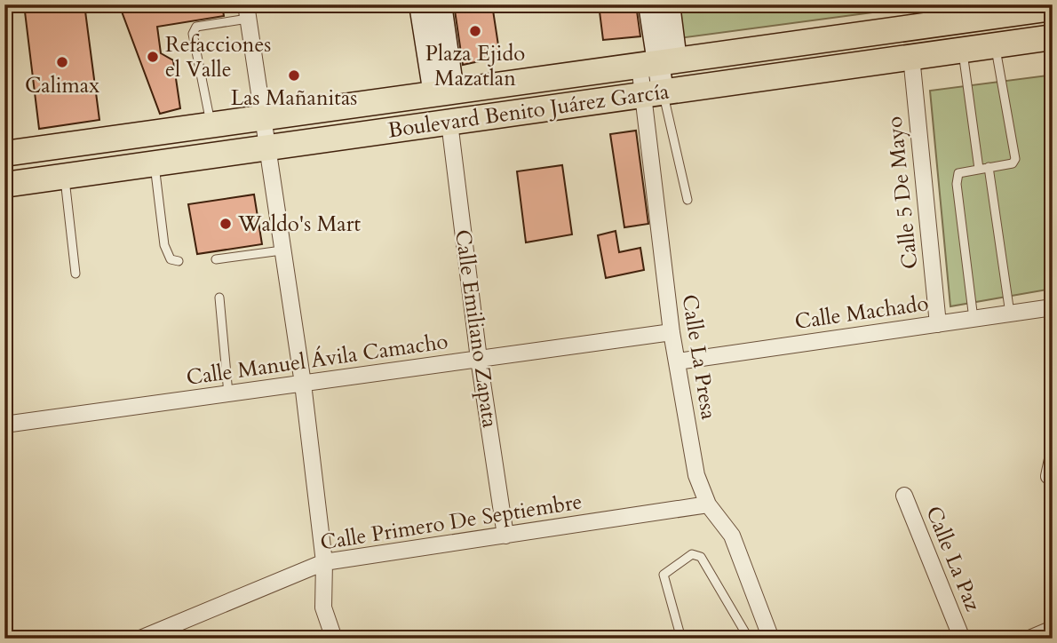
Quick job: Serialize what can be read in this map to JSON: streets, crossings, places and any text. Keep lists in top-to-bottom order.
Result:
{
  "streets": {
    "main road": ["Boulevard Benito Juárez García"],
    "street": [
      "Calle 5 De Mayo",
      "Calle Machado",
      "Calle Emiliano Zapata",
      "Calle La Presa",
      "Calle Manuel Ávila Camacho",
      "Calle Primero De Septiembre",
      "Calle La Paz"
    ]
  },
  "crossings": [
    ["Boulevard Benito Juárez García", "Calle 5 De Mayo"],
    ["Boulevard Benito Juárez García", "Calle Emiliano Zapata"],
    ["Boulevard Benito Juárez García", "Calle La Presa"],
    ["Calle 5 De Mayo", "Calle Machado"],
    ["Calle Machado", "Calle La Presa"],
    ["Calle Emiliano Zapata", "Calle Manuel Ávila Camacho"],
    ["Calle Emiliano Zapata", "Calle Primero De Septiembre"],
    ["Calle La Presa", "Calle Manuel Ávila Camacho"],
    ["Calle La Presa", "Calle Primero De Septiembre"]
  ],
  "places": [
    "Plaza Ejido Mazatlan",
    "Refacciones el Valle",
    "Calimax",
    "Las Mañanitas",
    "Waldo's Mart"
  ]
}
